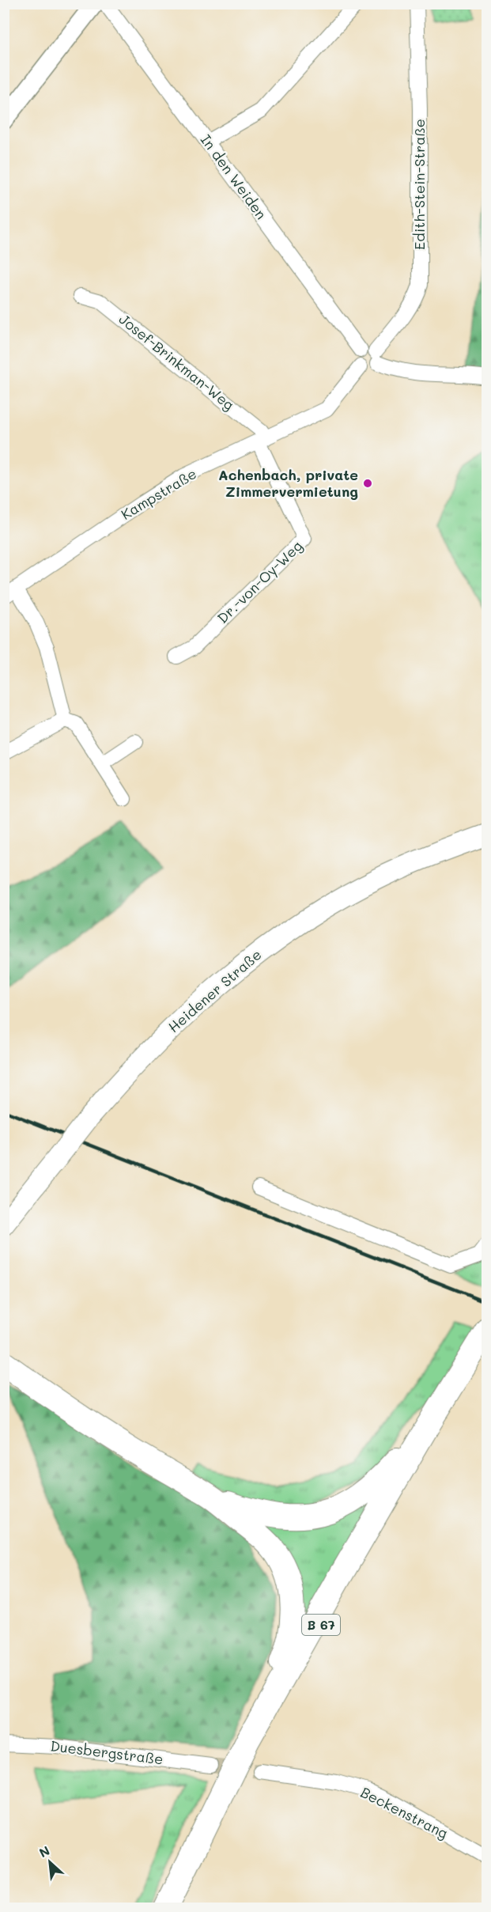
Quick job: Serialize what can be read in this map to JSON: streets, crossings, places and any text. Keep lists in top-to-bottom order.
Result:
{
  "streets": {
    "highway": ["B 67"],
    "main road": ["Heidener Straße"],
    "street": [
      "In den Weiden",
      "Edith-Stein-Straße",
      "Josef-Brinkman-Weg",
      "Kampstraße",
      "Dr.-von-Oy-Weg",
      "Duesbergstraße",
      "Beckenstrang"
    ]
  },
  "crossings": [
    ["In den Weiden", "Edith-Stein-Straße"],
    ["In den Weiden", "Kampstraße"],
    ["Edith-Stein-Straße", "Kampstraße"],
    ["Josef-Brinkman-Weg", "Kampstraße"],
    ["Josef-Brinkman-Weg", "Dr.-von-Oy-Weg"],
    ["Kampstraße", "Dr.-von-Oy-Weg"]
  ],
  "places": ["Achenbach, private Zimmervermietung"],
  "north": "top left"
}
